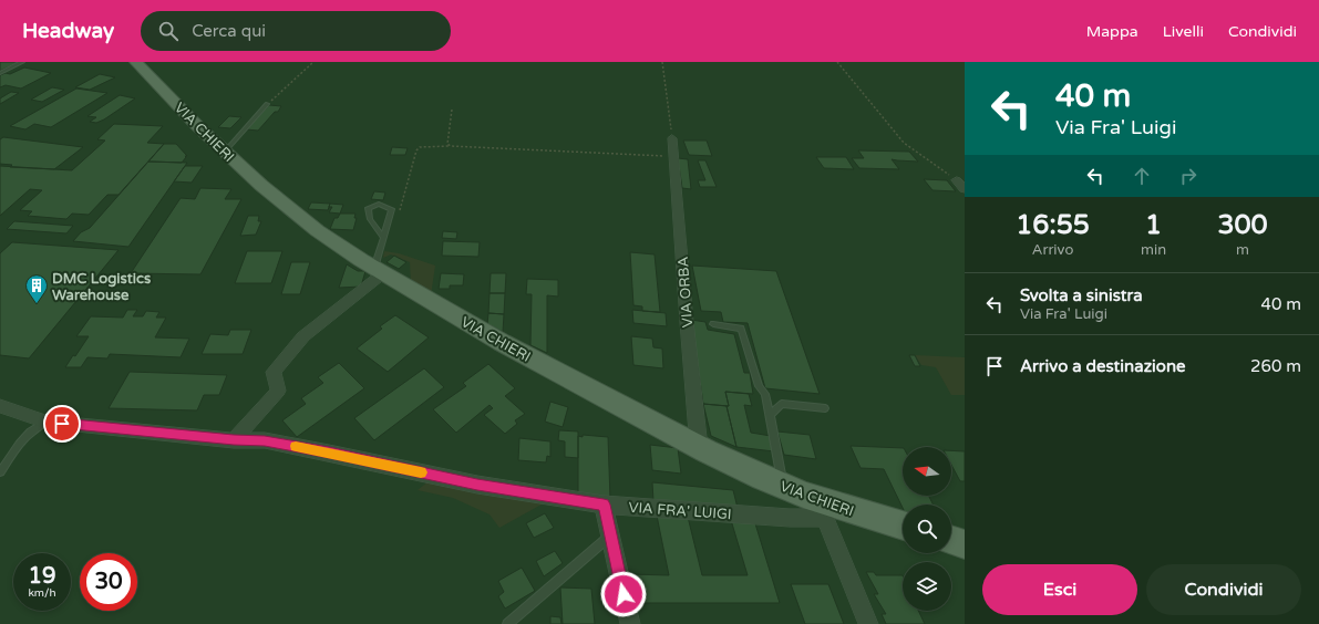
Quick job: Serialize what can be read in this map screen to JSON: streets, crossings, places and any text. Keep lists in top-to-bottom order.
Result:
{
  "streets": {
    "main road": ["VIA CHIERI"],
    "street": ["VIA ORBA", "VIA FRA' LUIGI"]
  },
  "crossings": [
    ["VIA CHIERI", "VIA ORBA"],
    ["VIA CHIERI", "VIA FRA' LUIGI"]
  ],
  "places": {
    "building": ["DMC Logistics Warehouse"]
  },
  "north": "left",
  "page": {
    "header": "Headway",
    "search": "Cerca qui",
    "nav": ["Mappa", "Livelli", "Condividi"],
    "turn": ["40 m", "Via Fra' Luigi"],
    "eta": [
      "16:55",
      "Arrivo",
      "1",
      "min",
      "300",
      "m"
    ],
    "list": [
      {
        "name": "Svolta a sinistra",
        "note": "Via Fra' Luigi",
        "value": "40 m"
      },
      {
        "name": "Arrivo a destinazione",
        "value": "260 m"
      }
    ],
    "speed": "19 km/h",
    "limit": "30",
    "buttons": ["Esci", "Condividi"]
  }
}
